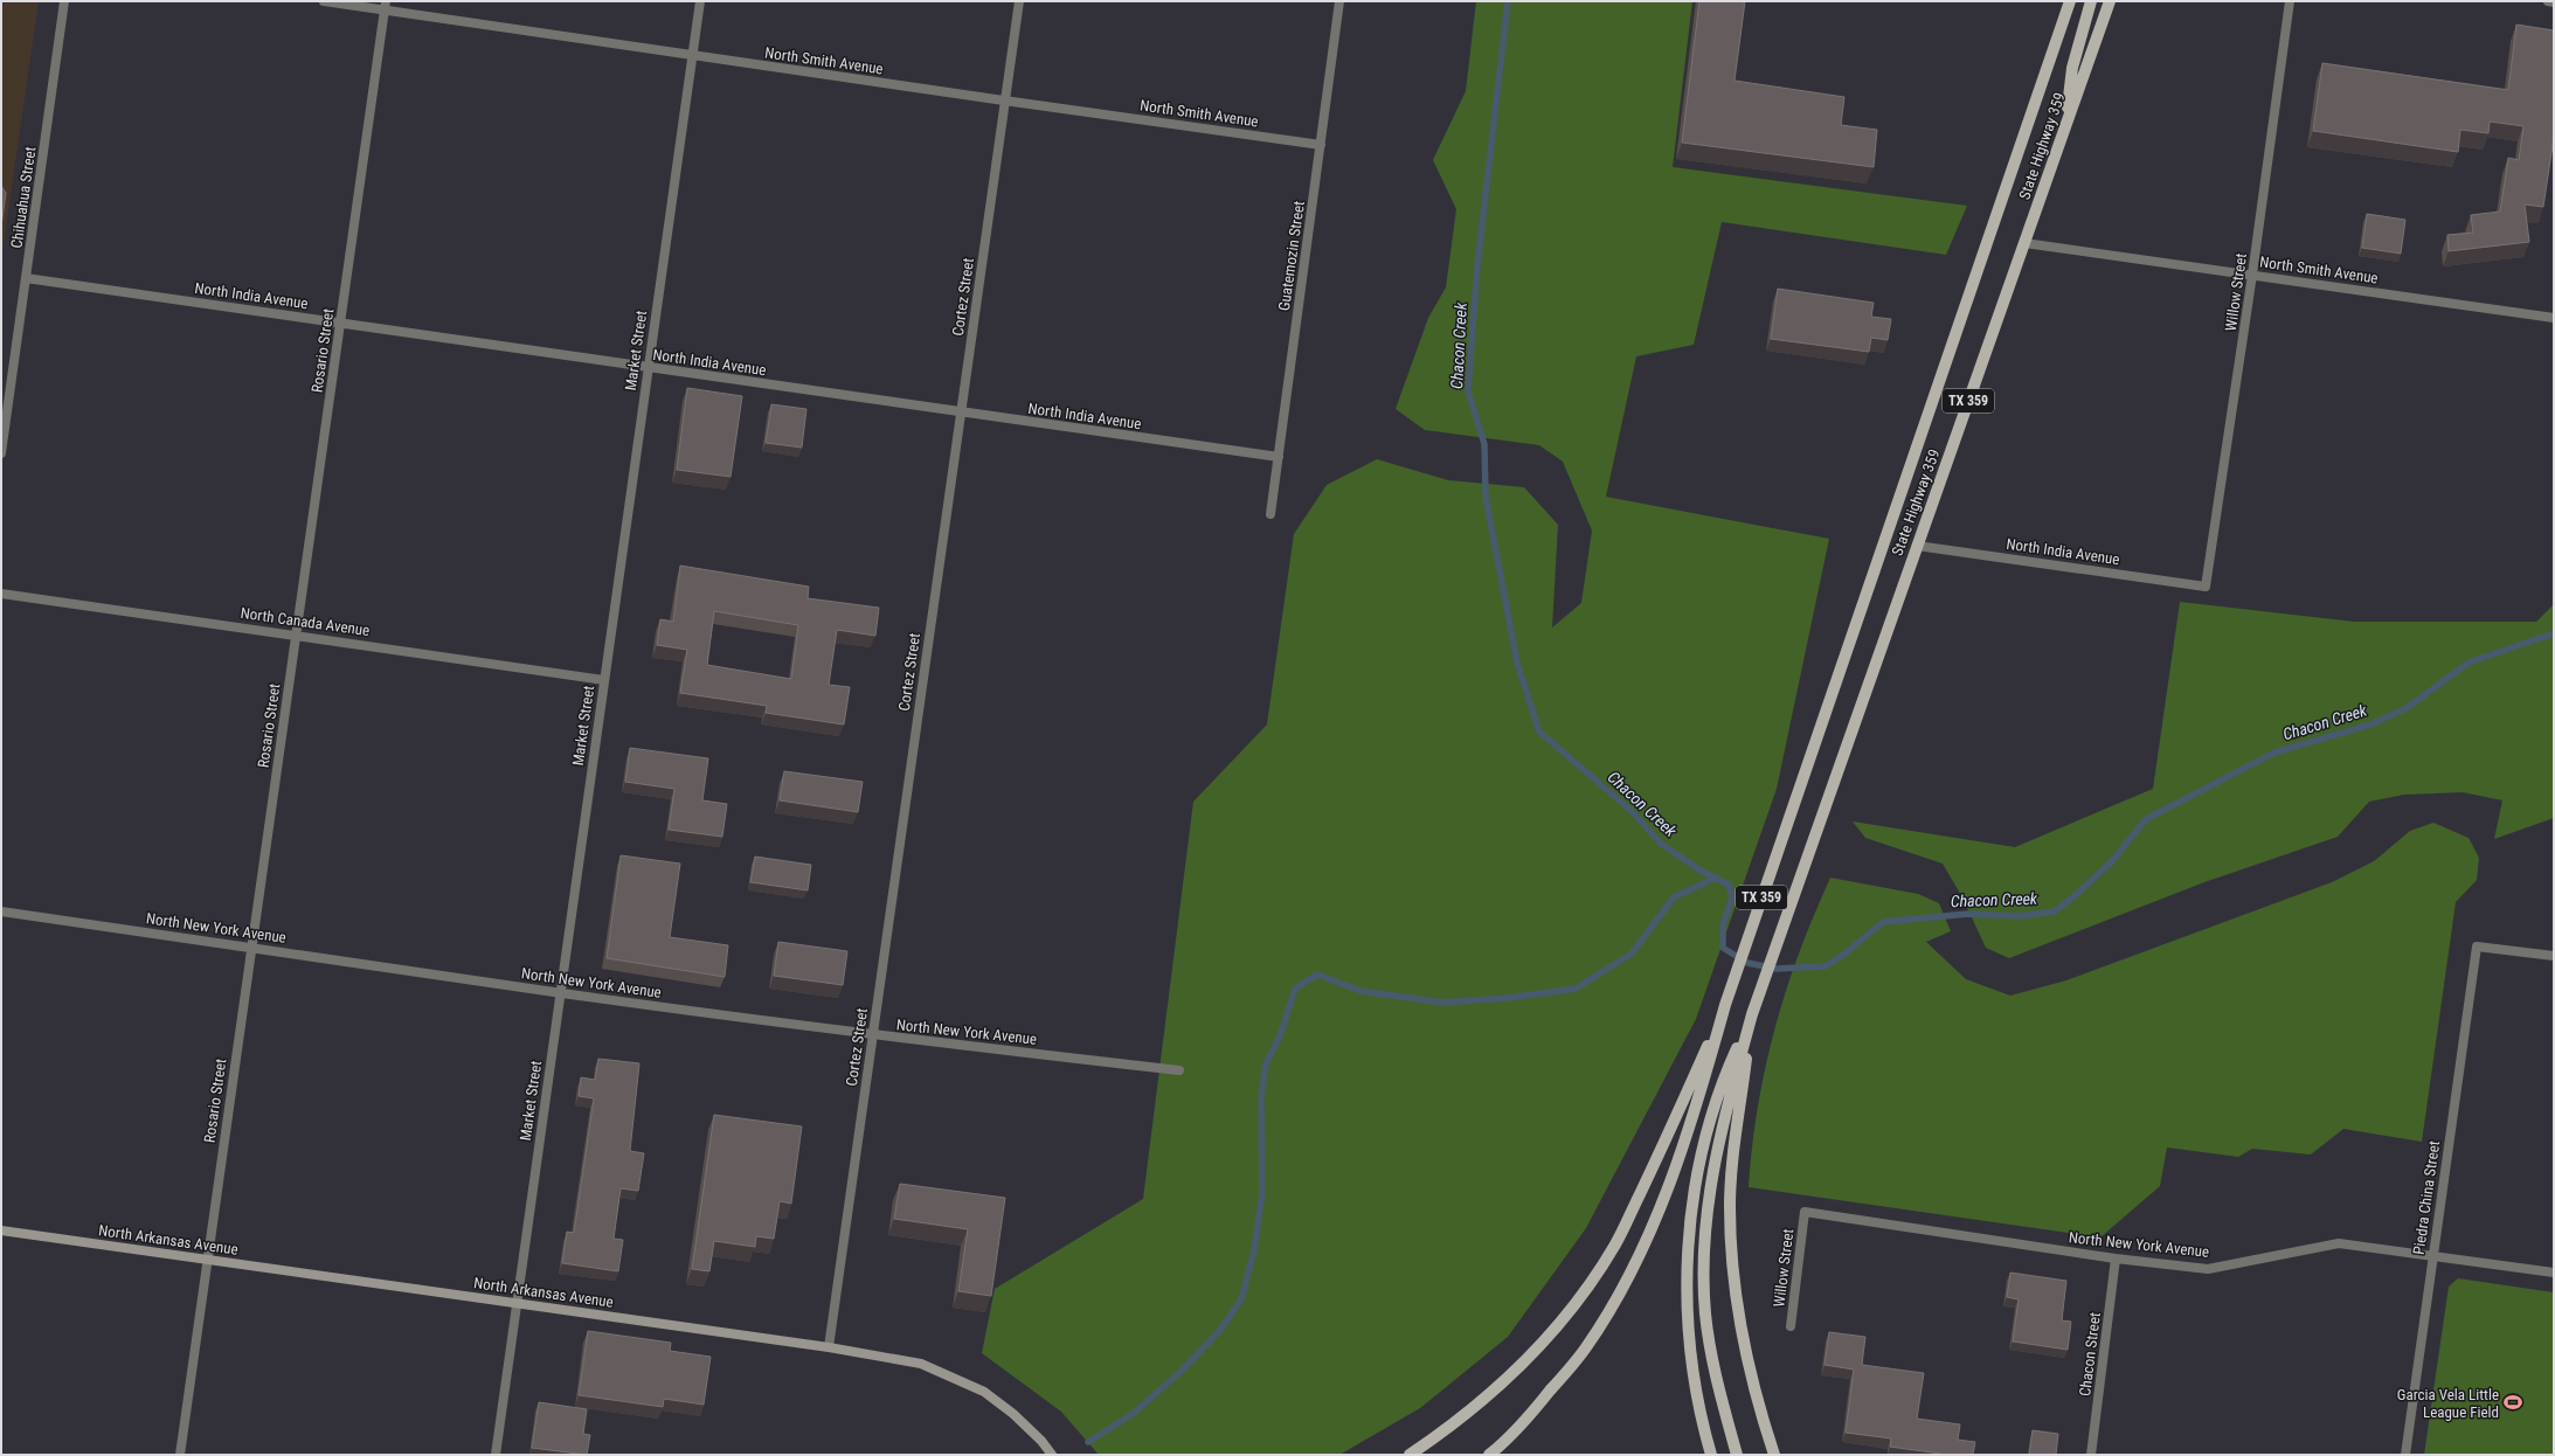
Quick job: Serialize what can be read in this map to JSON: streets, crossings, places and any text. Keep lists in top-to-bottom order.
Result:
{
  "streets": {
    "main road": ["State Highway 359", "TX 359", "North Arkansas Avenue"],
    "street": [
      "North Smith Avenue",
      "Chihuahua Street",
      "Guatemozin Street",
      "Willow Street",
      "North India Avenue",
      "Cortez Street",
      "Rosario Street",
      "Market Street",
      "North Canada Avenue",
      "North New York Avenue",
      "Piedra China Street",
      "Chacon Street"
    ]
  },
  "crossings": [
    ["North Smith Avenue", "State Highway 359"],
    ["North Smith Avenue", "Guatemozin Street"],
    ["North Smith Avenue", "Willow Street"],
    ["North Smith Avenue", "Cortez Street"],
    ["North Smith Avenue", "Rosario Street"],
    ["North Smith Avenue", "Market Street"],
    ["State Highway 359", "North India Avenue"],
    ["Chihuahua Street", "North India Avenue"],
    ["Guatemozin Street", "North India Avenue"],
    ["Willow Street", "North India Avenue"],
    ["Willow Street", "North New York Avenue"],
    ["North India Avenue", "Cortez Street"],
    ["North India Avenue", "Rosario Street"],
    ["North India Avenue", "Market Street"],
    ["Cortez Street", "North New York Avenue"],
    ["Cortez Street", "North Arkansas Avenue"],
    ["Rosario Street", "North Canada Avenue"],
    ["Rosario Street", "North New York Avenue"],
    ["Rosario Street", "North Arkansas Avenue"],
    ["Market Street", "North Canada Avenue"],
    ["Market Street", "North New York Avenue"],
    ["Market Street", "North Arkansas Avenue"],
    ["North New York Avenue", "Piedra China Street"],
    ["North New York Avenue", "Chacon Street"]
  ],
  "water": ["Chacon Creek"],
  "places": {
    "sports": ["Garcia Vela Little League Field"]
  }
}
